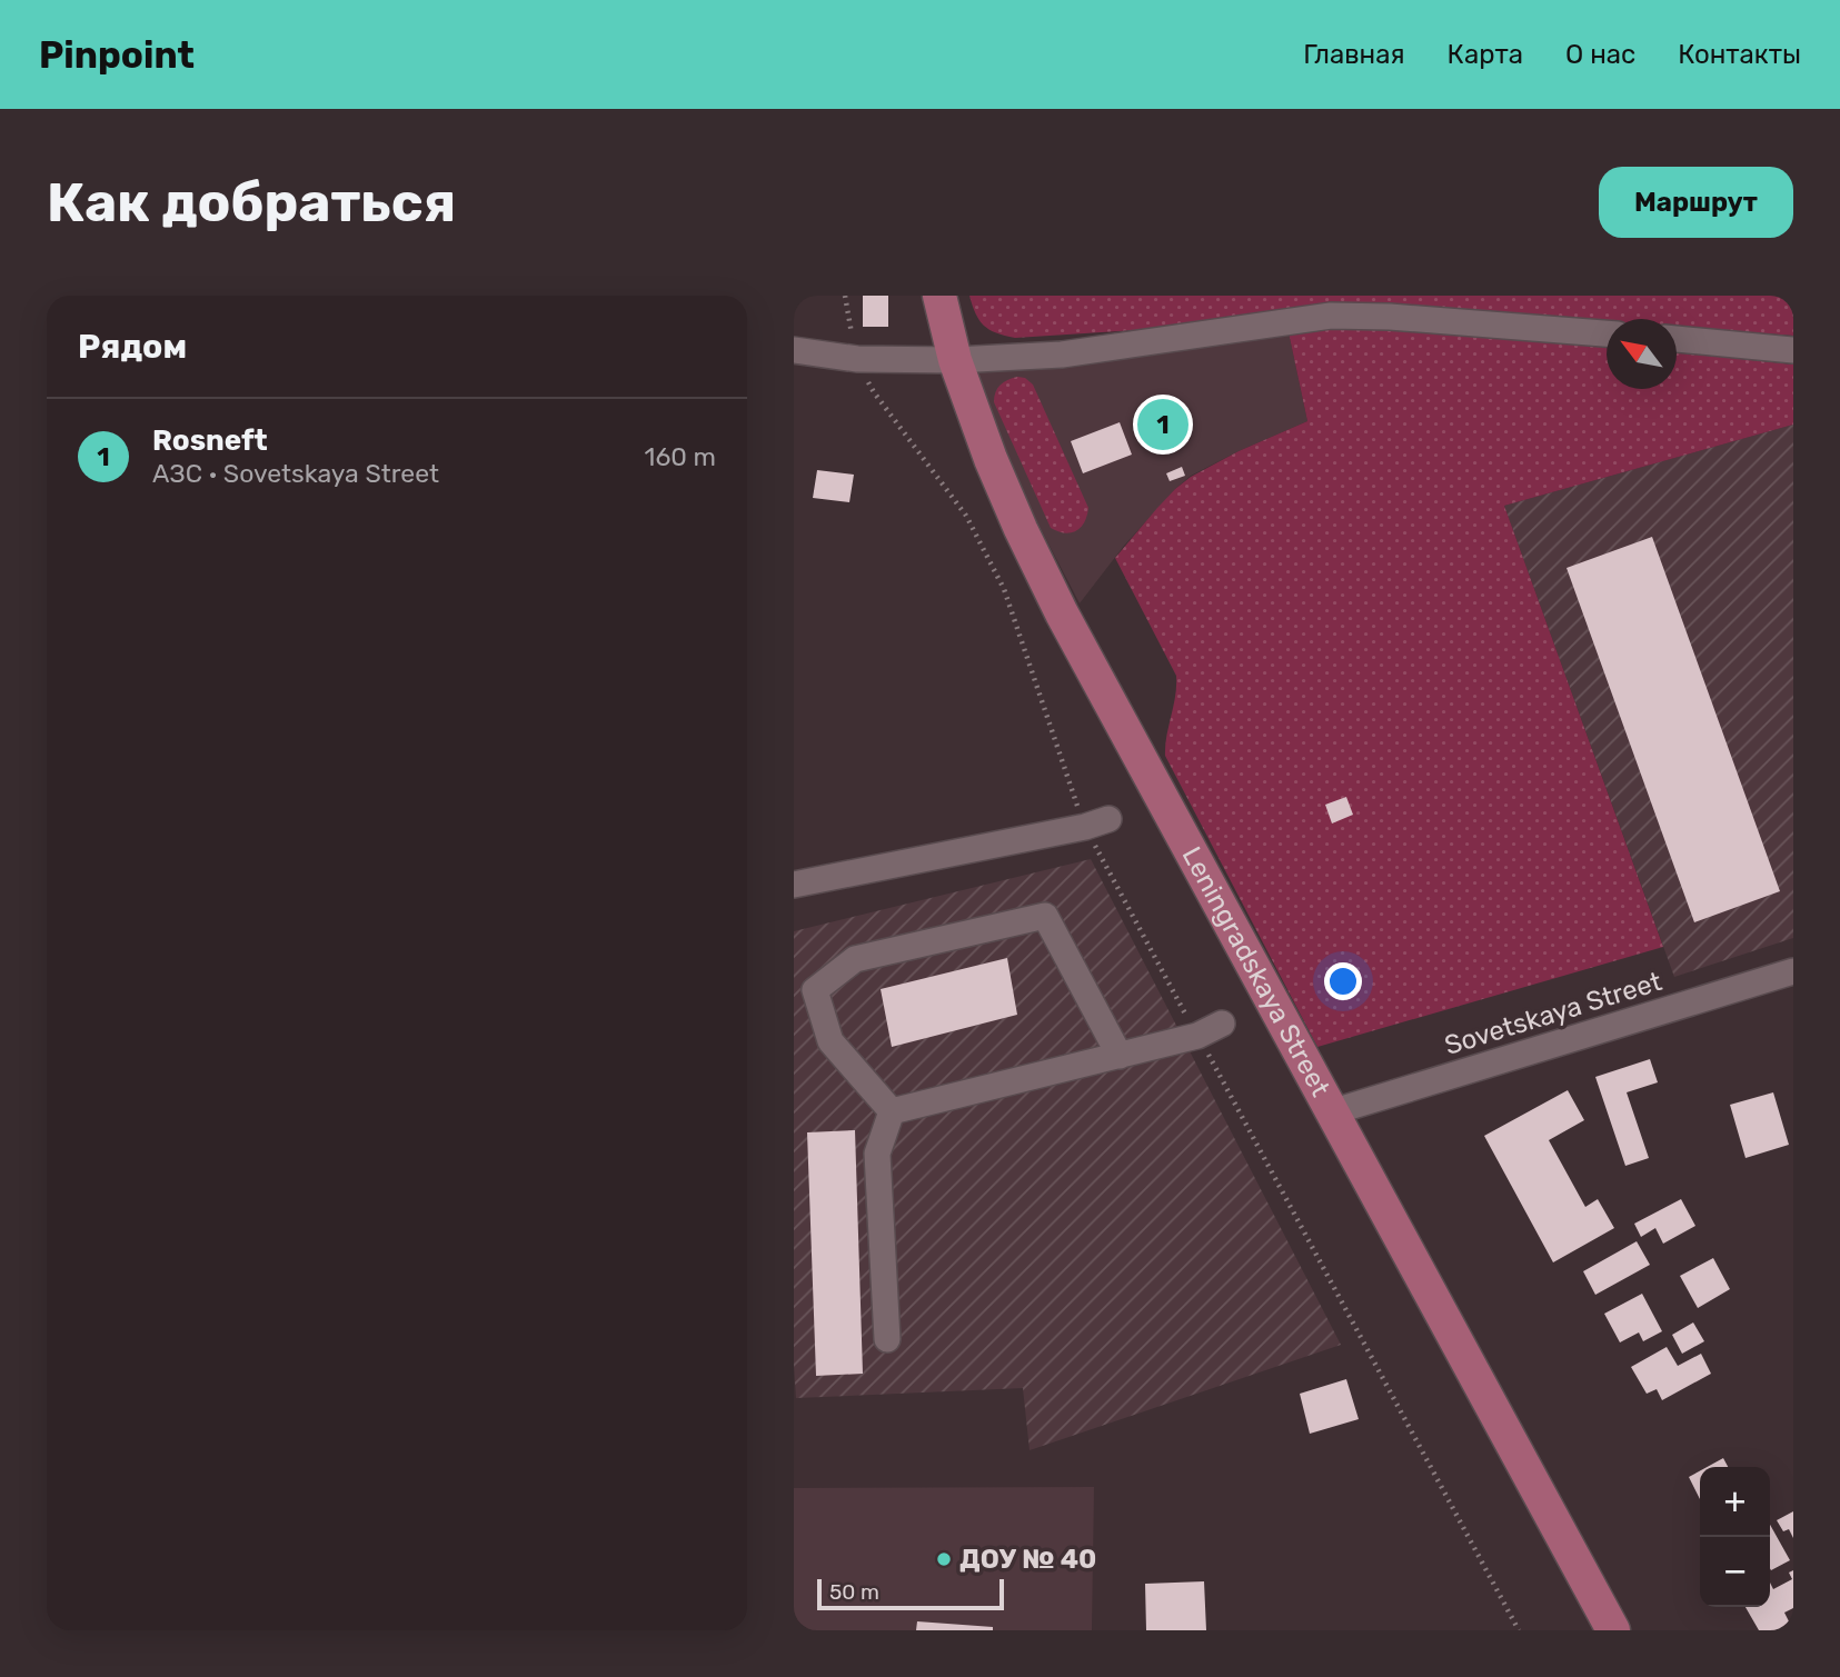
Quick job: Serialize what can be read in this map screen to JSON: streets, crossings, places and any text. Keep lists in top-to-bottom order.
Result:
{
  "streets": {
    "main road": ["Leningradskaya Street"],
    "street": ["Sovetskaya Street"]
  },
  "crossings": [
    ["Leningradskaya Street", "Sovetskaya Street"]
  ],
  "places": ["ДОУ № 40"],
  "scale_bar": "50 m",
  "north": "top left",
  "page": {
    "header": "Pinpoint",
    "nav": [
      "Главная",
      "Карта",
      "О нас",
      "Контакты"
    ],
    "buttons": "Маршрут",
    "title": "Как добраться",
    "heading": "Рядом",
    "pins": "1",
    "list": [
      {
        "mark": "1",
        "name": "Rosneft",
        "note": "АЗС · Sovetskaya Street",
        "value": "160 m"
      }
    ],
    "map_buttons": ["+", "−"],
    "scale": "50 m"
  }
}
